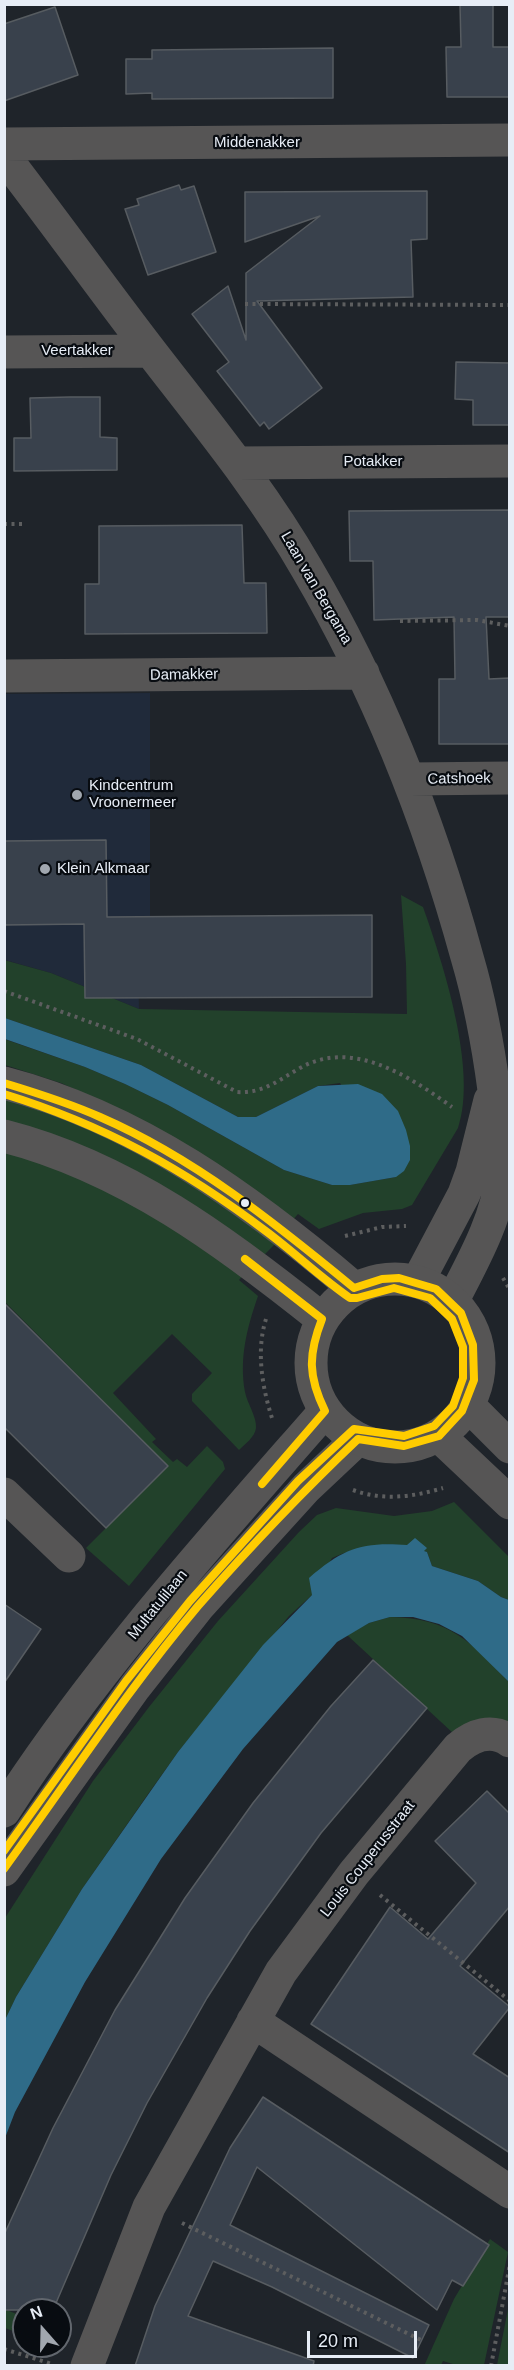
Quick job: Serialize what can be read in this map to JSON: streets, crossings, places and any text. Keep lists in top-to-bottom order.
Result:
{
  "streets": {
    "street": [
      "Middenakker",
      "Veertakker",
      "Potakker",
      "Laan van Bergama",
      "Damakker",
      "Catshoek",
      "Multatulilaan",
      "Louis Couperusstraat"
    ]
  },
  "crossings": [
    ["Veertakker", "Laan van Bergama"],
    ["Potakker", "Laan van Bergama"],
    ["Laan van Bergama", "Damakker"],
    ["Laan van Bergama", "Catshoek"],
    ["Laan van Bergama", "Multatulilaan"]
  ],
  "places": ["Kindcentrum Vroonermeer", "Klein Alkmaar"],
  "scale_bar": "20 m",
  "north": "top"
}
